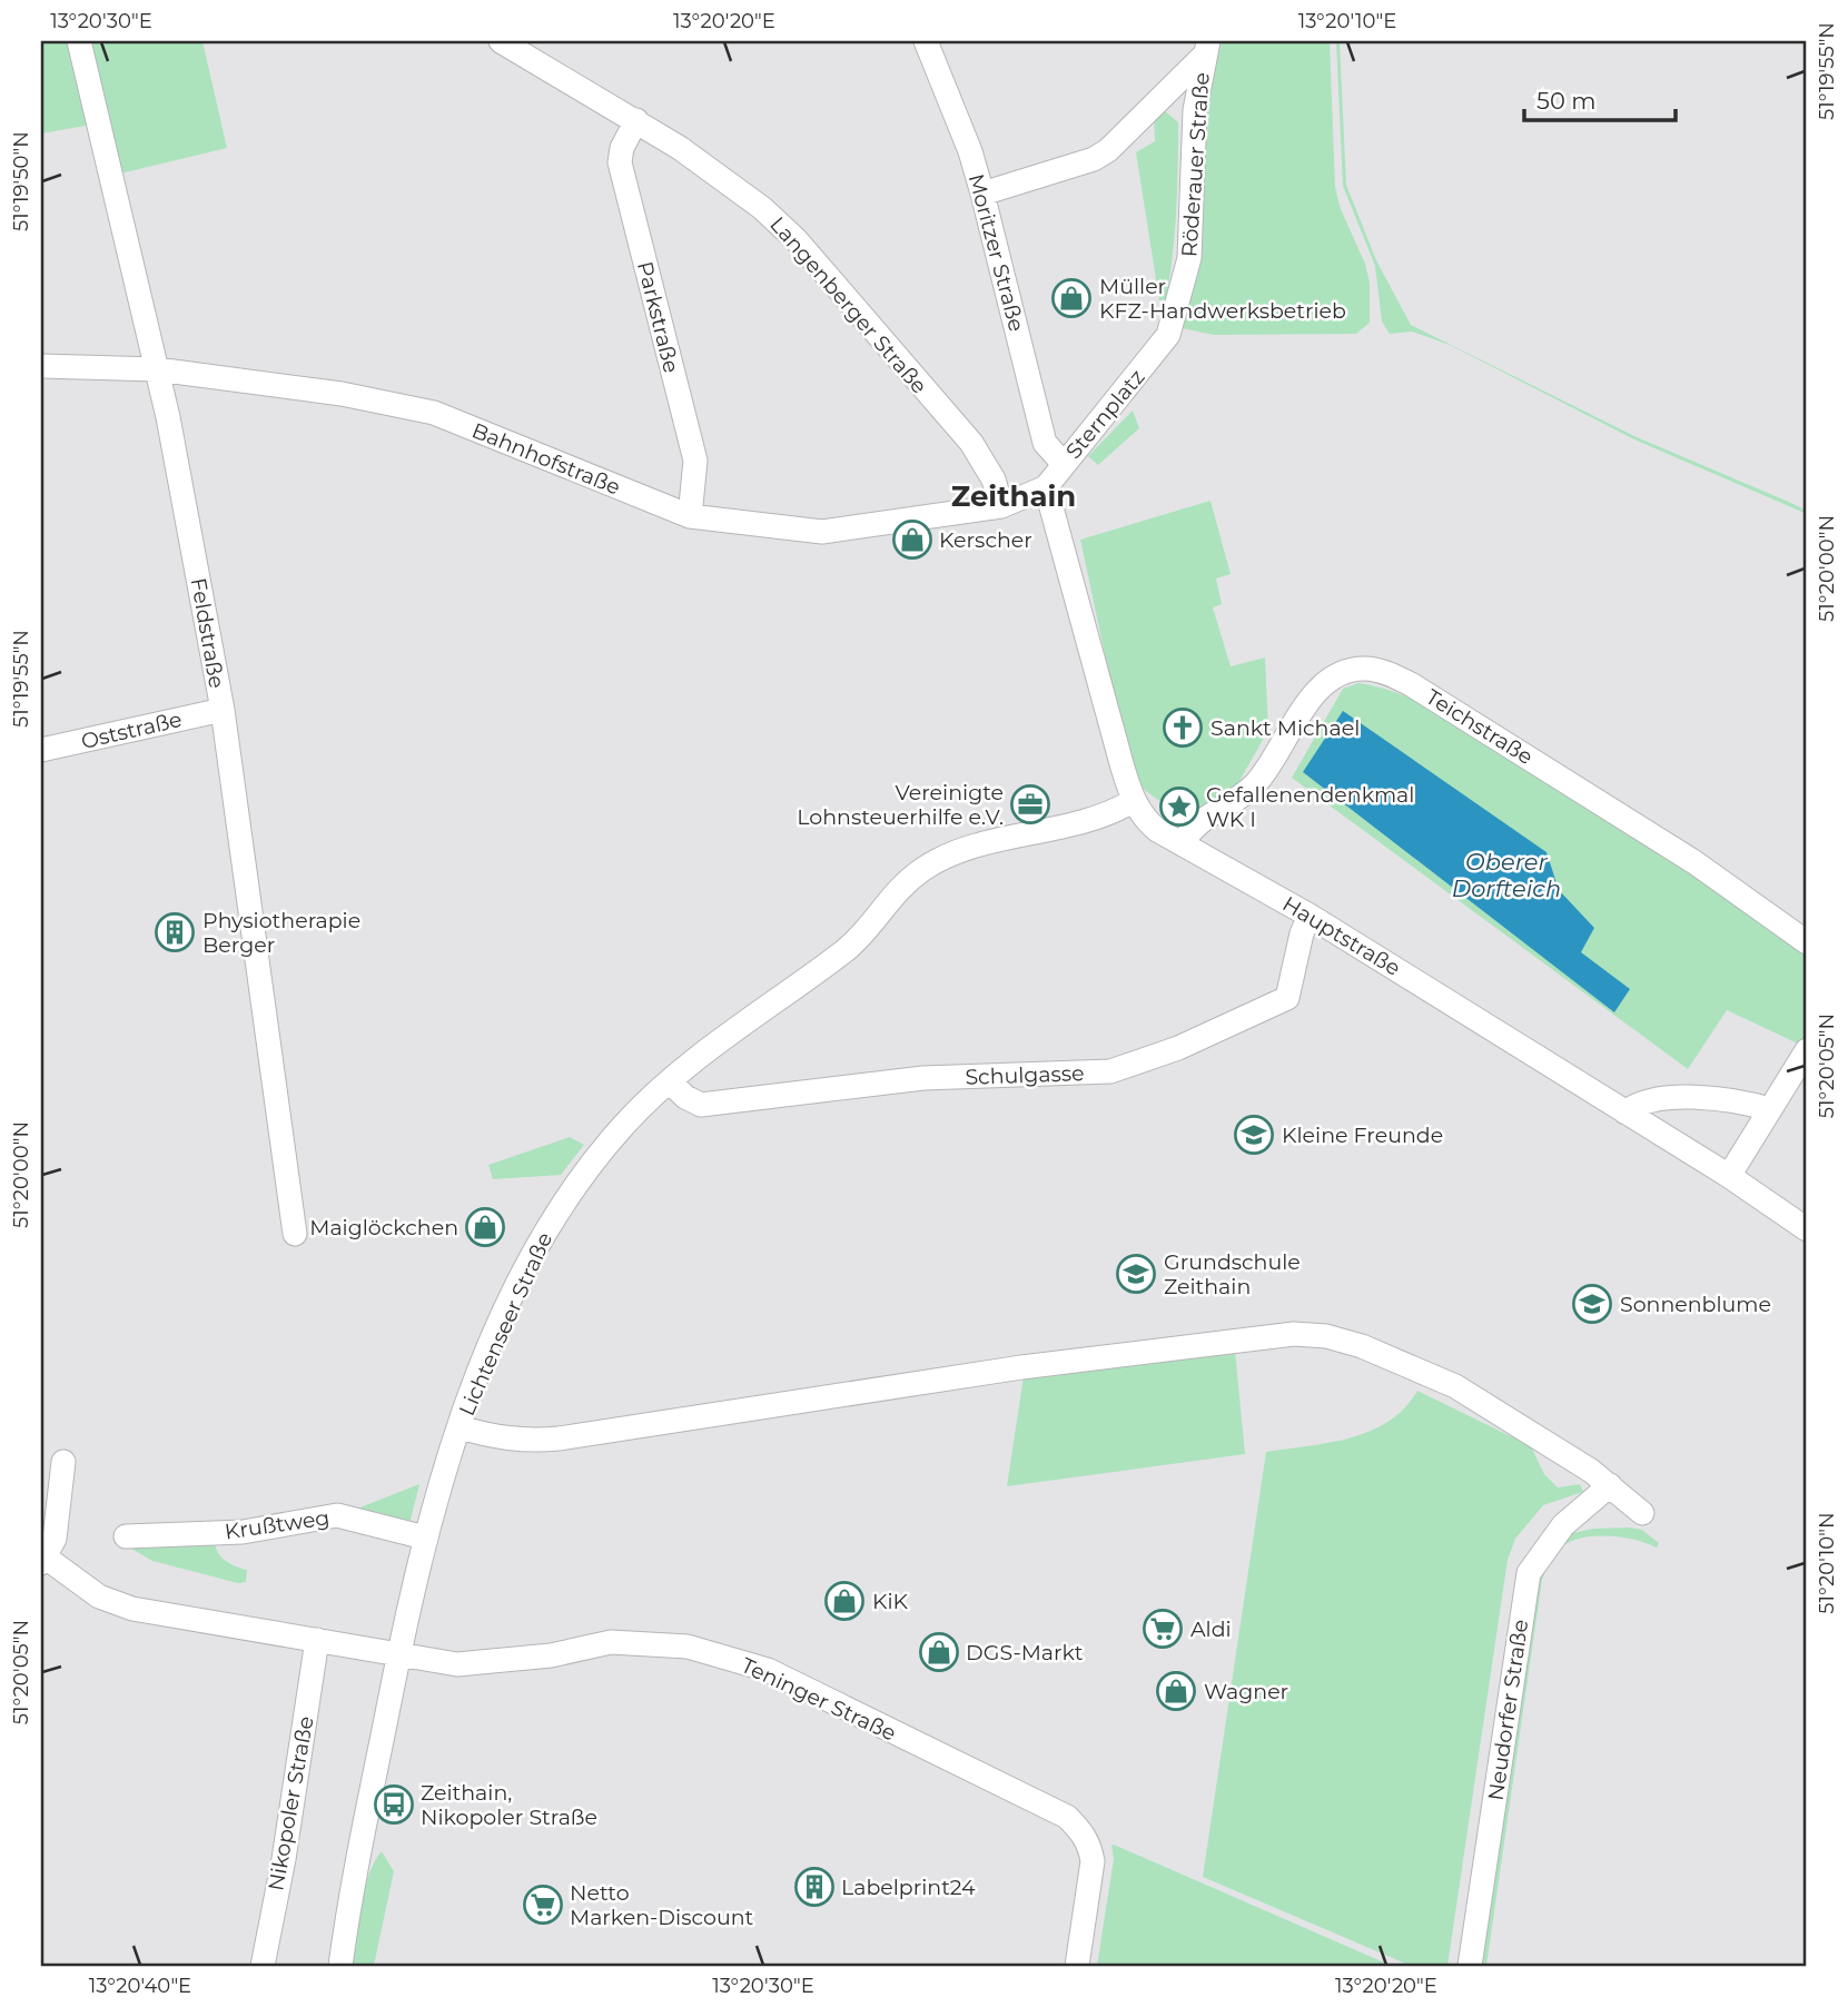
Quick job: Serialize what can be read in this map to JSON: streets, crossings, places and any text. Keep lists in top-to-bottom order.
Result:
{
  "streets": {
    "street": [
      "Röderauer Straße",
      "Moritzer Straße",
      "Langenberger Straße",
      "Parkstraße",
      "Sternplatz",
      "Bahnhofstraße",
      "Feldstraße",
      "Teichstraße",
      "Oststraße",
      "Hauptstraße",
      "Schulgasse",
      "Lichtenseer Straße",
      "Krußtweg",
      "Teninger Straße",
      "Neudorfer Straße",
      "Nikopoler Straße"
    ]
  },
  "crossings": [
    ["Röderauer Straße", "Moritzer Straße"],
    ["Röderauer Straße", "Sternplatz"],
    ["Moritzer Straße", "Sternplatz"],
    ["Langenberger Straße", "Parkstraße"],
    ["Langenberger Straße", "Bahnhofstraße"],
    ["Parkstraße", "Bahnhofstraße"],
    ["Sternplatz", "Bahnhofstraße"],
    ["Sternplatz", "Hauptstraße"],
    ["Bahnhofstraße", "Feldstraße"],
    ["Bahnhofstraße", "Hauptstraße"],
    ["Feldstraße", "Oststraße"],
    ["Teichstraße", "Hauptstraße"],
    ["Hauptstraße", "Schulgasse"],
    ["Hauptstraße", "Lichtenseer Straße"],
    ["Schulgasse", "Lichtenseer Straße"],
    ["Lichtenseer Straße", "Krußtweg"],
    ["Lichtenseer Straße", "Teninger Straße"]
  ],
  "districts": ["Zeithain"],
  "water": ["Oberer Dorfteich"],
  "places": {
    "shop": [
      "Müller KFZ-Handwerksbetrieb",
      "Kerscher",
      "Maiglöckchen",
      "KiK",
      "DGS-Markt",
      "Wagner"
    ],
    "church": ["Sankt Michael"],
    "office": ["Vereinigte Lohnsteuerhilfe e.V."],
    "place": ["Gefallenendenkmal WK I"],
    "building": ["Physiotherapie Berger", "Labelprint24"],
    "school or university": ["Kleine Freunde", "Grundschule Zeithain", "Sonnenblume"],
    "supermarket": ["Aldi", "Netto Marken-Discount"],
    "bus stop": ["Zeithain, Nikopoler Straße"]
  },
  "scale_bar": "50 m",
  "coordinates": [
    "13°20'30\"E",
    "13°20'20\"E",
    "13°20'10\"E",
    "51°19'55\"N",
    "51°19'50\"N",
    "51°20'00\"N",
    "51°20'05\"N",
    "51°20'10\"N",
    "13°20'40\"E"
  ]
}
